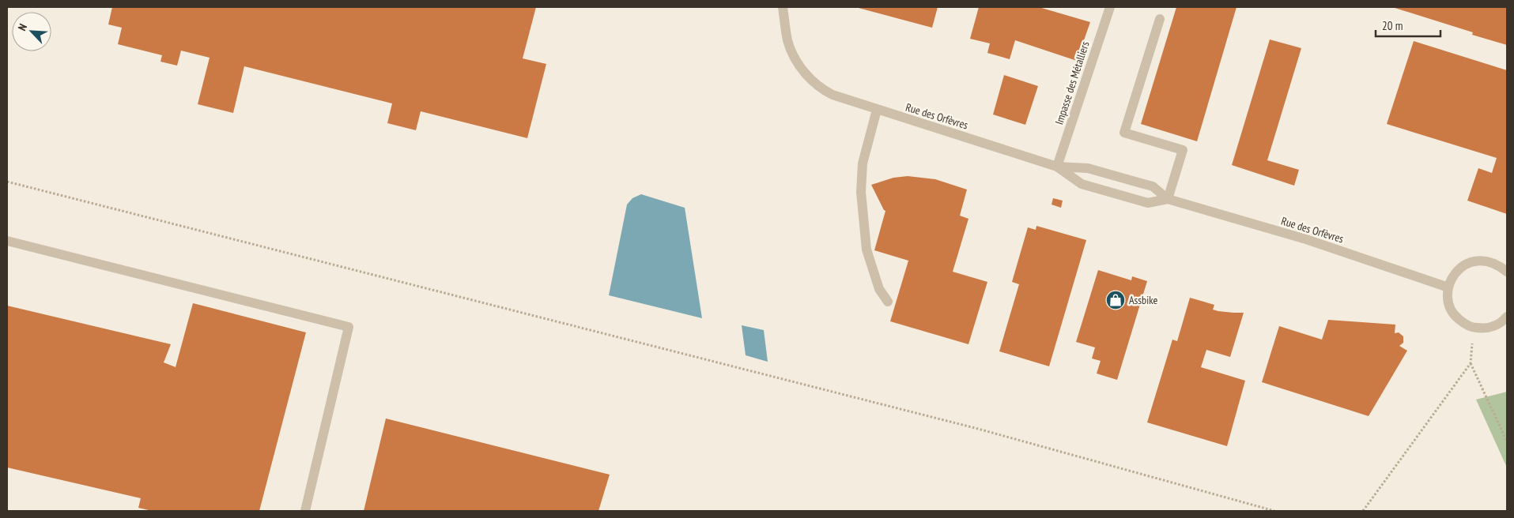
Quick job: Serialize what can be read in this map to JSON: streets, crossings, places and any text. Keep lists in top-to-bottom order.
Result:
{
  "streets": {
    "street": ["Impasse des Métalliers", "Rue des Orfèvres"]
  },
  "crossings": [
    ["Impasse des Métalliers", "Rue des Orfèvres"]
  ],
  "places": {
    "shop": ["Assbike"]
  },
  "scale_bar": "20 m",
  "north": "top left"
}
